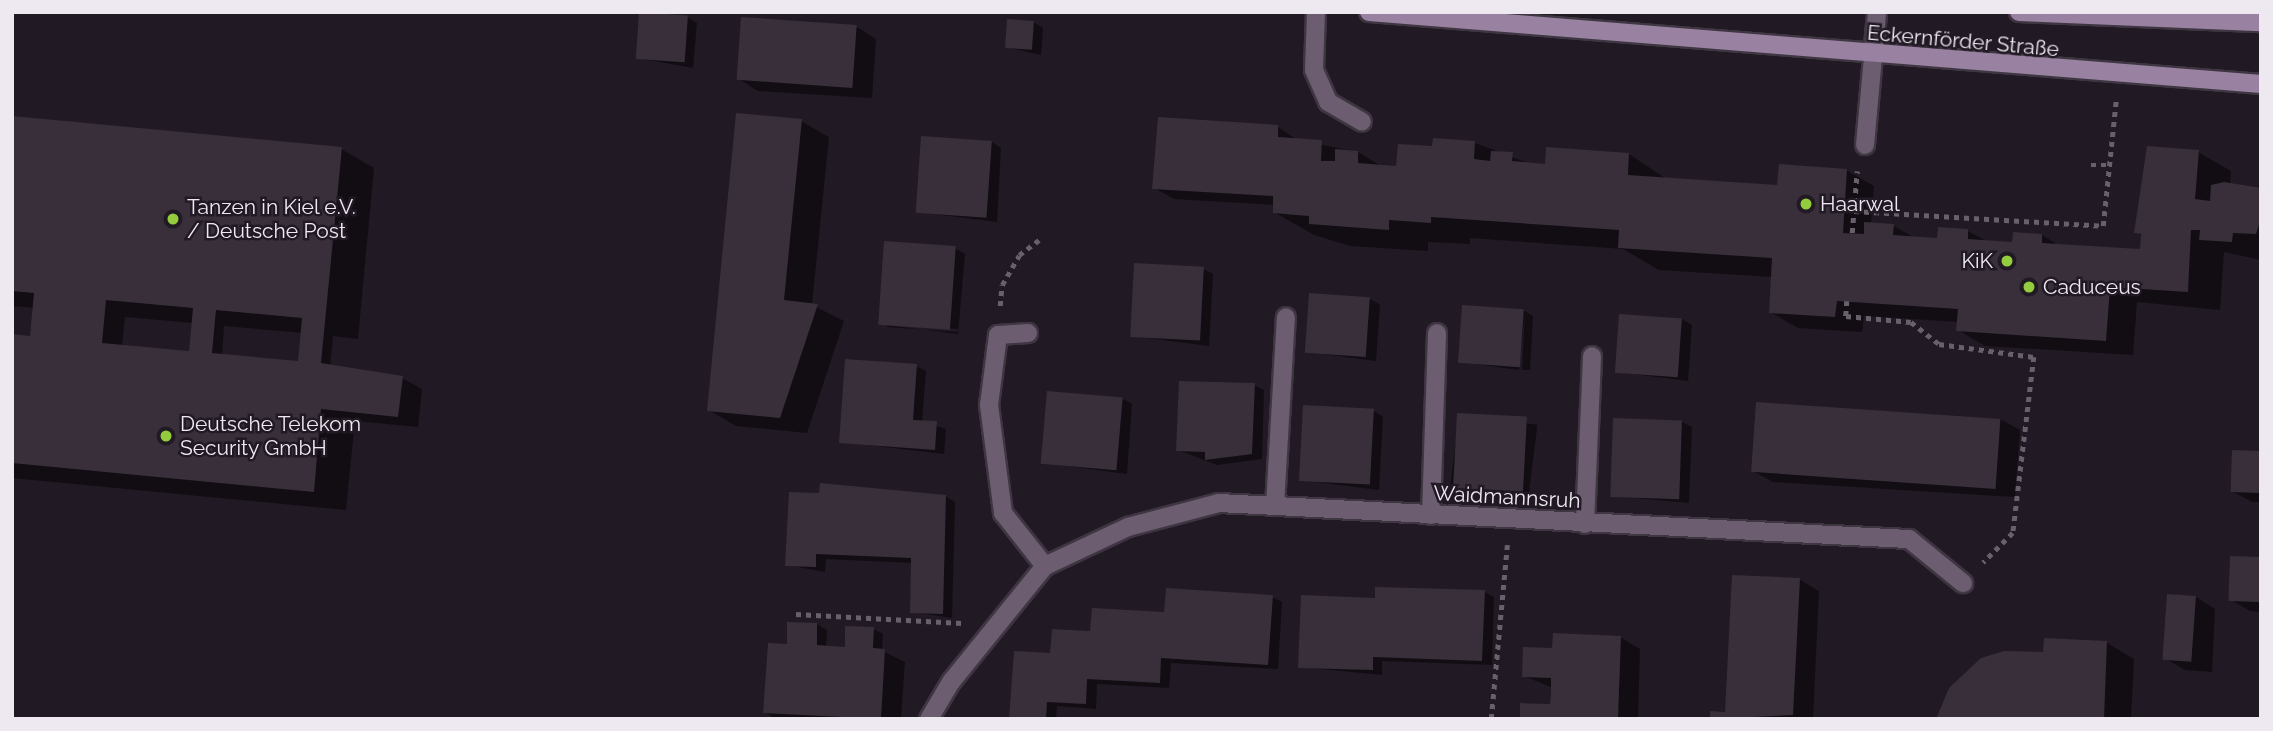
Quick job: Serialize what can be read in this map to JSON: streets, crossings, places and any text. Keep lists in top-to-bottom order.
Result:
{
  "streets": {
    "main road": ["Eckernförder Straße"],
    "street": ["Waidmannsruh"]
  },
  "places": [
    "Haarwal",
    "Tanzen in Kiel e.V. / Deutsche Post",
    "KiK",
    "Caduceus",
    "Deutsche Telekom Security GmbH"
  ]
}
